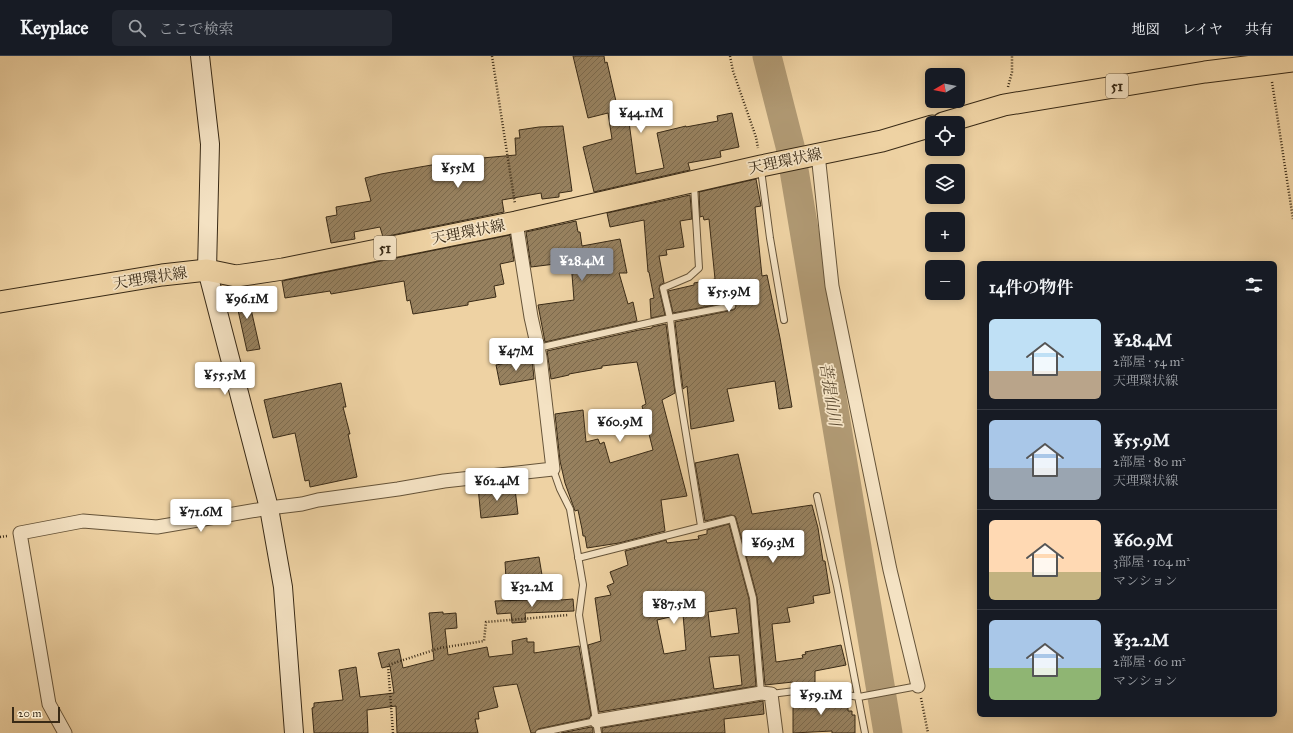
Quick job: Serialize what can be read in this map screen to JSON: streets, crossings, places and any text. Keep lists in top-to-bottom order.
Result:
{
  "streets": {
    "main road": ["51", "天理環状線"]
  },
  "water": ["菩提仙川"],
  "scale_bar": "20 m",
  "north": "left",
  "page": {
    "header": "Keyplace",
    "search": "ここで検索",
    "nav": ["地図", "レイヤ", "共有"],
    "map_buttons": ["+", "−"],
    "price": [
      "¥44.1M",
      "¥55M",
      "¥28.4M",
      "¥55.9M",
      "¥96.1M",
      "¥47M",
      "¥55.5M",
      "¥60.9M",
      "¥62.4M",
      "¥71.6M",
      "¥69.3M",
      "¥32.2M",
      "¥87.5M",
      "¥59.1M"
    ],
    "heading": "14件の物件",
    "list": [
      {
        "name": "¥28.4M",
        "note": "2部屋 · 54 m² · 天理環状線"
      },
      {
        "name": "¥55.9M",
        "note": "2部屋 · 80 m² · 天理環状線"
      },
      {
        "name": "¥60.9M",
        "note": "3部屋 · 104 m² · マンション"
      },
      {
        "name": "¥32.2M",
        "note": "2部屋 · 60 m² · マンション"
      }
    ],
    "scale": "20 m"
  }
}
